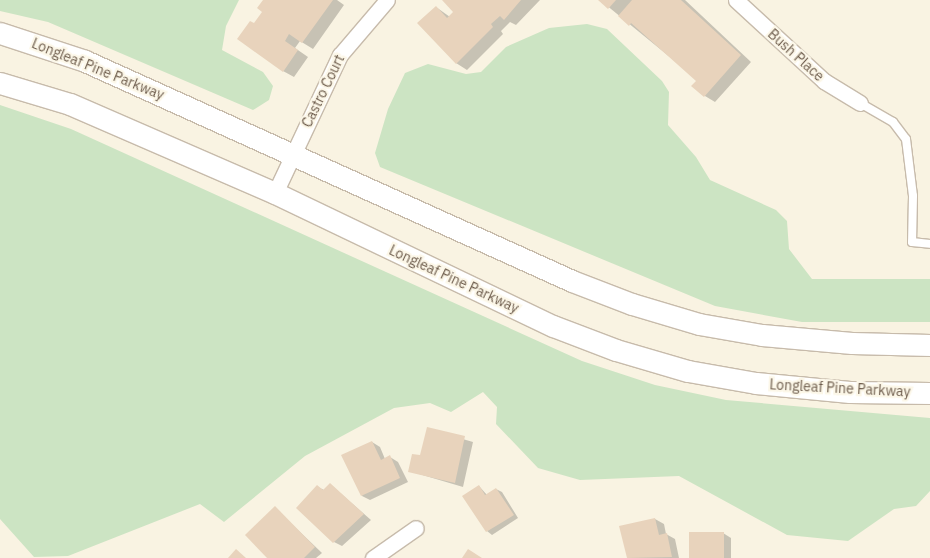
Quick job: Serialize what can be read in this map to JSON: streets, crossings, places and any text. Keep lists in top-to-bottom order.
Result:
{
  "streets": {
    "main road": ["Longleaf Pine Parkway"],
    "street": ["Bush Place", "Castro Court"]
  },
  "crossings": [
    ["Longleaf Pine Parkway", "Castro Court"]
  ]
}
